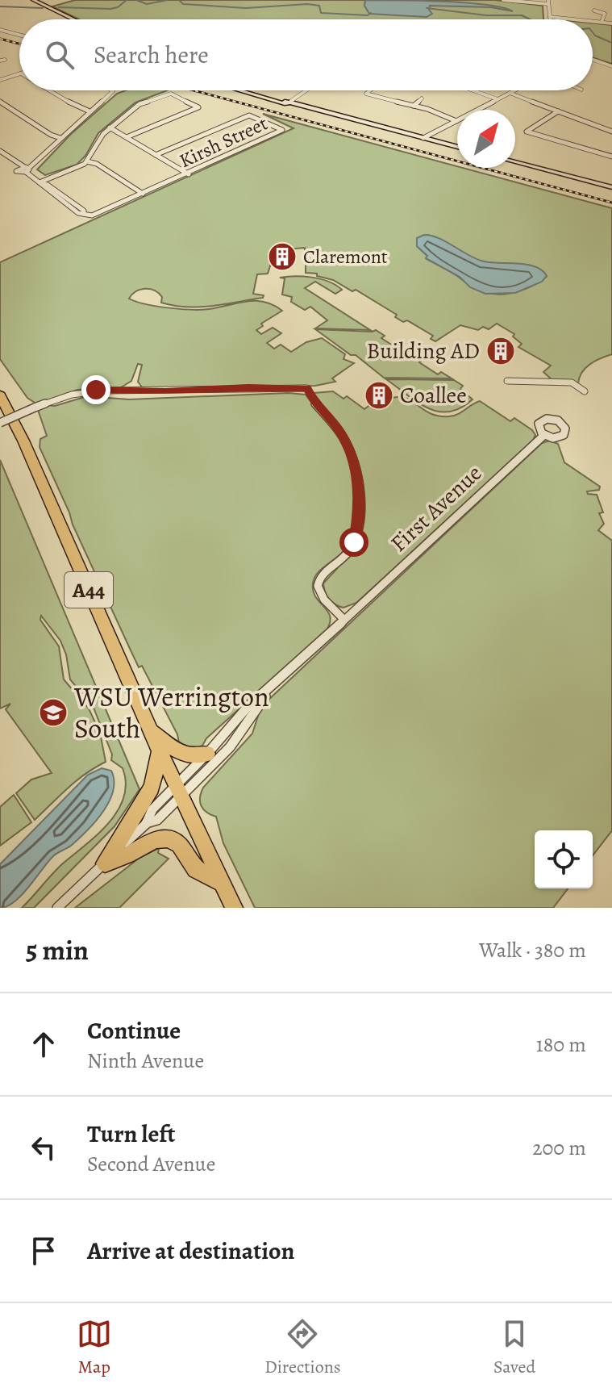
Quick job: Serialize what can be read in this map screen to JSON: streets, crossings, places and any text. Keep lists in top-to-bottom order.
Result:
{
  "streets": {
    "highway": ["A44"],
    "street": ["Kirsh Street", "First Avenue"]
  },
  "crossings": [
    ["First Avenue", "A44"]
  ],
  "places": {
    "building": ["Claremont", "Building AD", "Coallee"],
    "school or university": ["WSU Werrington South"]
  },
  "north": "top right",
  "page": {
    "search": "Search here",
    "heading": ["5 min", "Walk · 380 m"],
    "list": [
      ["Continue", "Ninth Avenue", "180 m"],
      ["Turn left", "Second Avenue", "200 m"],
      "Arrive at destination"
    ],
    "nav": ["Map", "Directions", "Saved"]
  }
}
